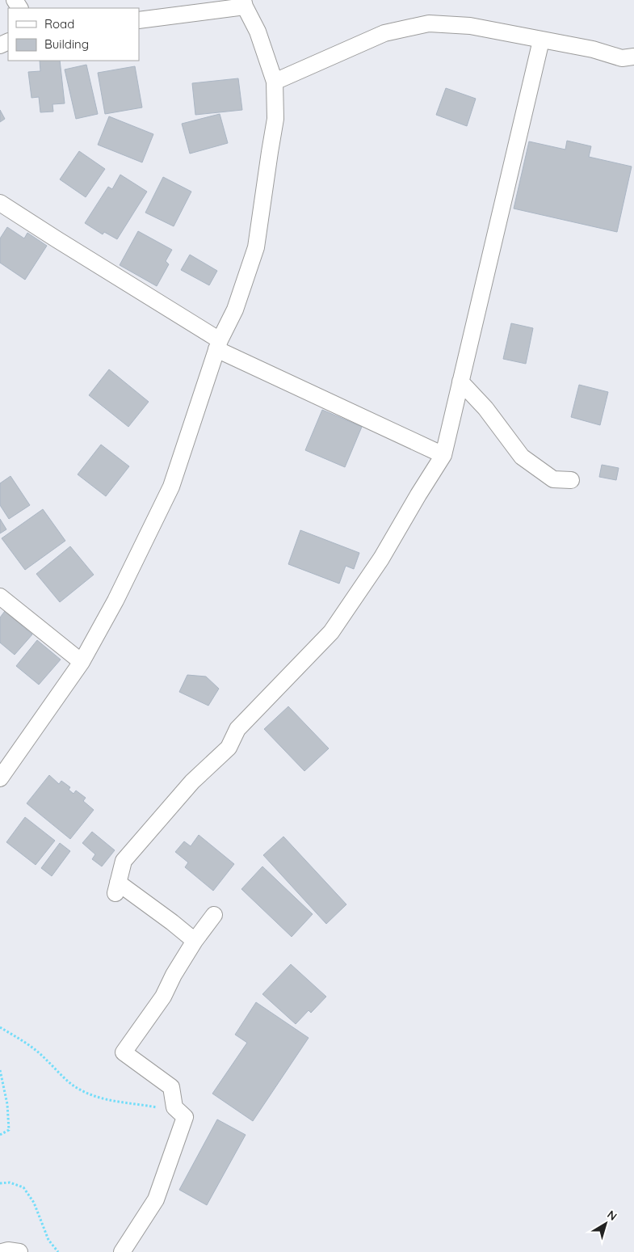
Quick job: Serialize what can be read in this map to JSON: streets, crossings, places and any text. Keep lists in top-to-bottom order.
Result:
{
  "legend": ["Road", "Building"],
  "north": "top right"
}
